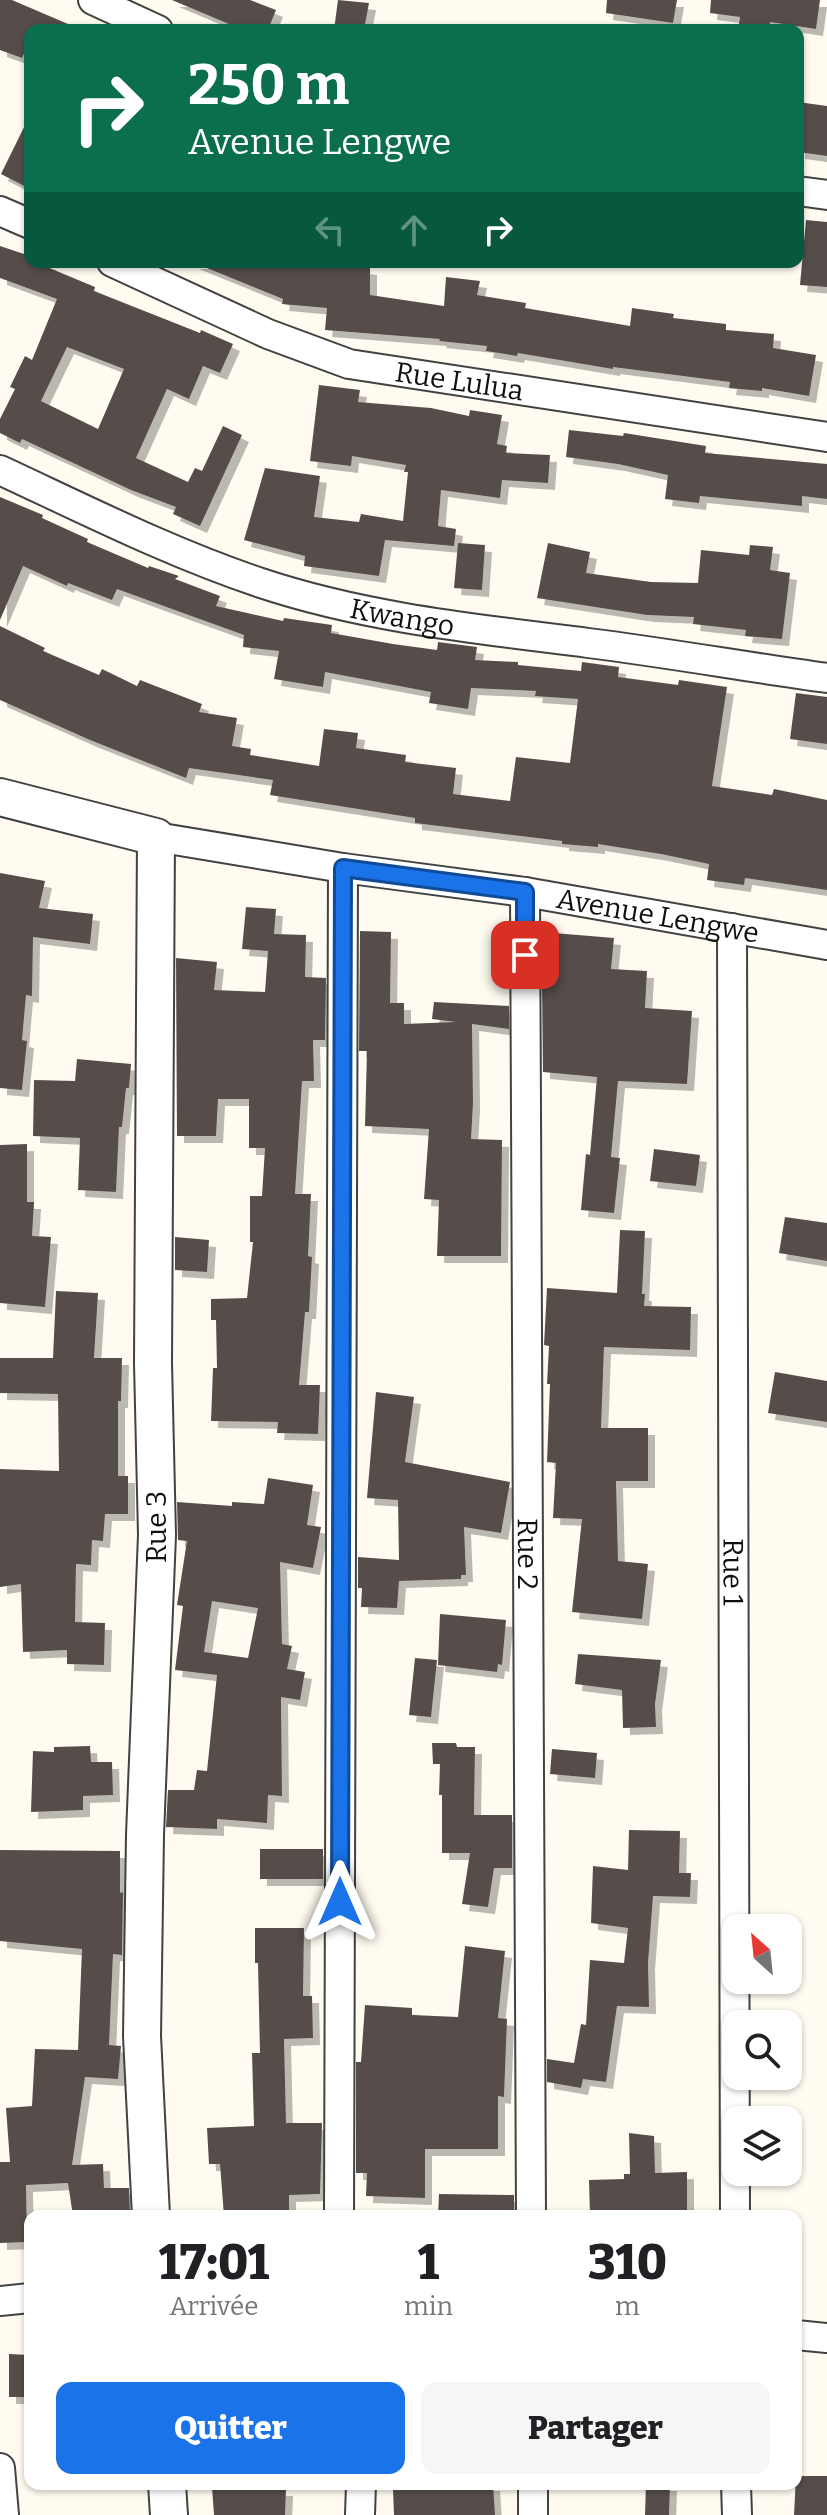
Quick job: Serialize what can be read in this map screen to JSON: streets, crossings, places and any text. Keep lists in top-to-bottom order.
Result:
{
  "streets": {
    "street": [
      "Rue Lulua",
      "Kwango",
      "Avenue Lengwe",
      "Rue 3",
      "Rue 2",
      "Rue 1"
    ]
  },
  "crossings": [
    ["Avenue Lengwe", "Rue 3"],
    ["Avenue Lengwe", "Rue 2"],
    ["Avenue Lengwe", "Rue 1"]
  ],
  "north": "top left",
  "page": {
    "turn": ["250 m", "Avenue Lengwe"],
    "eta": [
      "17:01",
      "Arrivée",
      "1",
      "min",
      "310",
      "m"
    ],
    "buttons": ["Quitter", "Partager"]
  }
}
